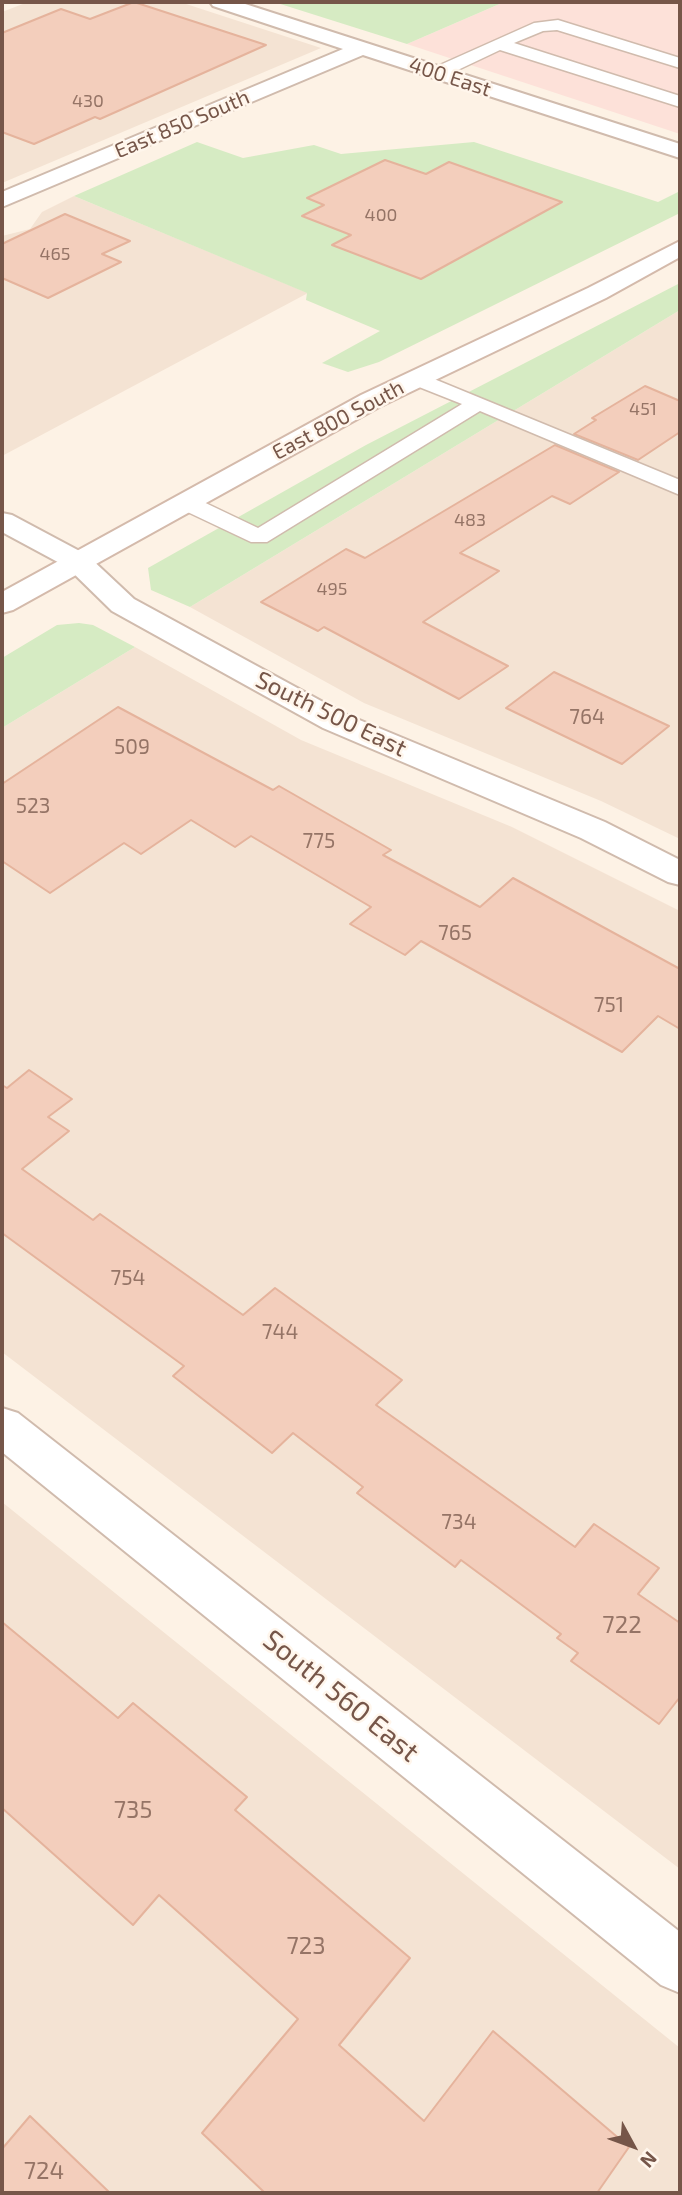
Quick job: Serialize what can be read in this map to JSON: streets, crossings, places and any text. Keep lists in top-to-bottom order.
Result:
{
  "streets": {
    "street": [
      "400 East",
      "East 850 South",
      "East 800 South",
      "South 500 East",
      "South 560 East"
    ]
  },
  "crossings": [
    ["400 East", "East 850 South"],
    ["East 800 South", "South 500 East"]
  ],
  "house_numbers": [
    "430",
    "400",
    "465",
    "451",
    "483",
    "495",
    "764",
    "509",
    "523",
    "775",
    "765",
    "751",
    "754",
    "744",
    "734",
    "722",
    "735",
    "723",
    "724"
  ],
  "north": "bottom right"
}
